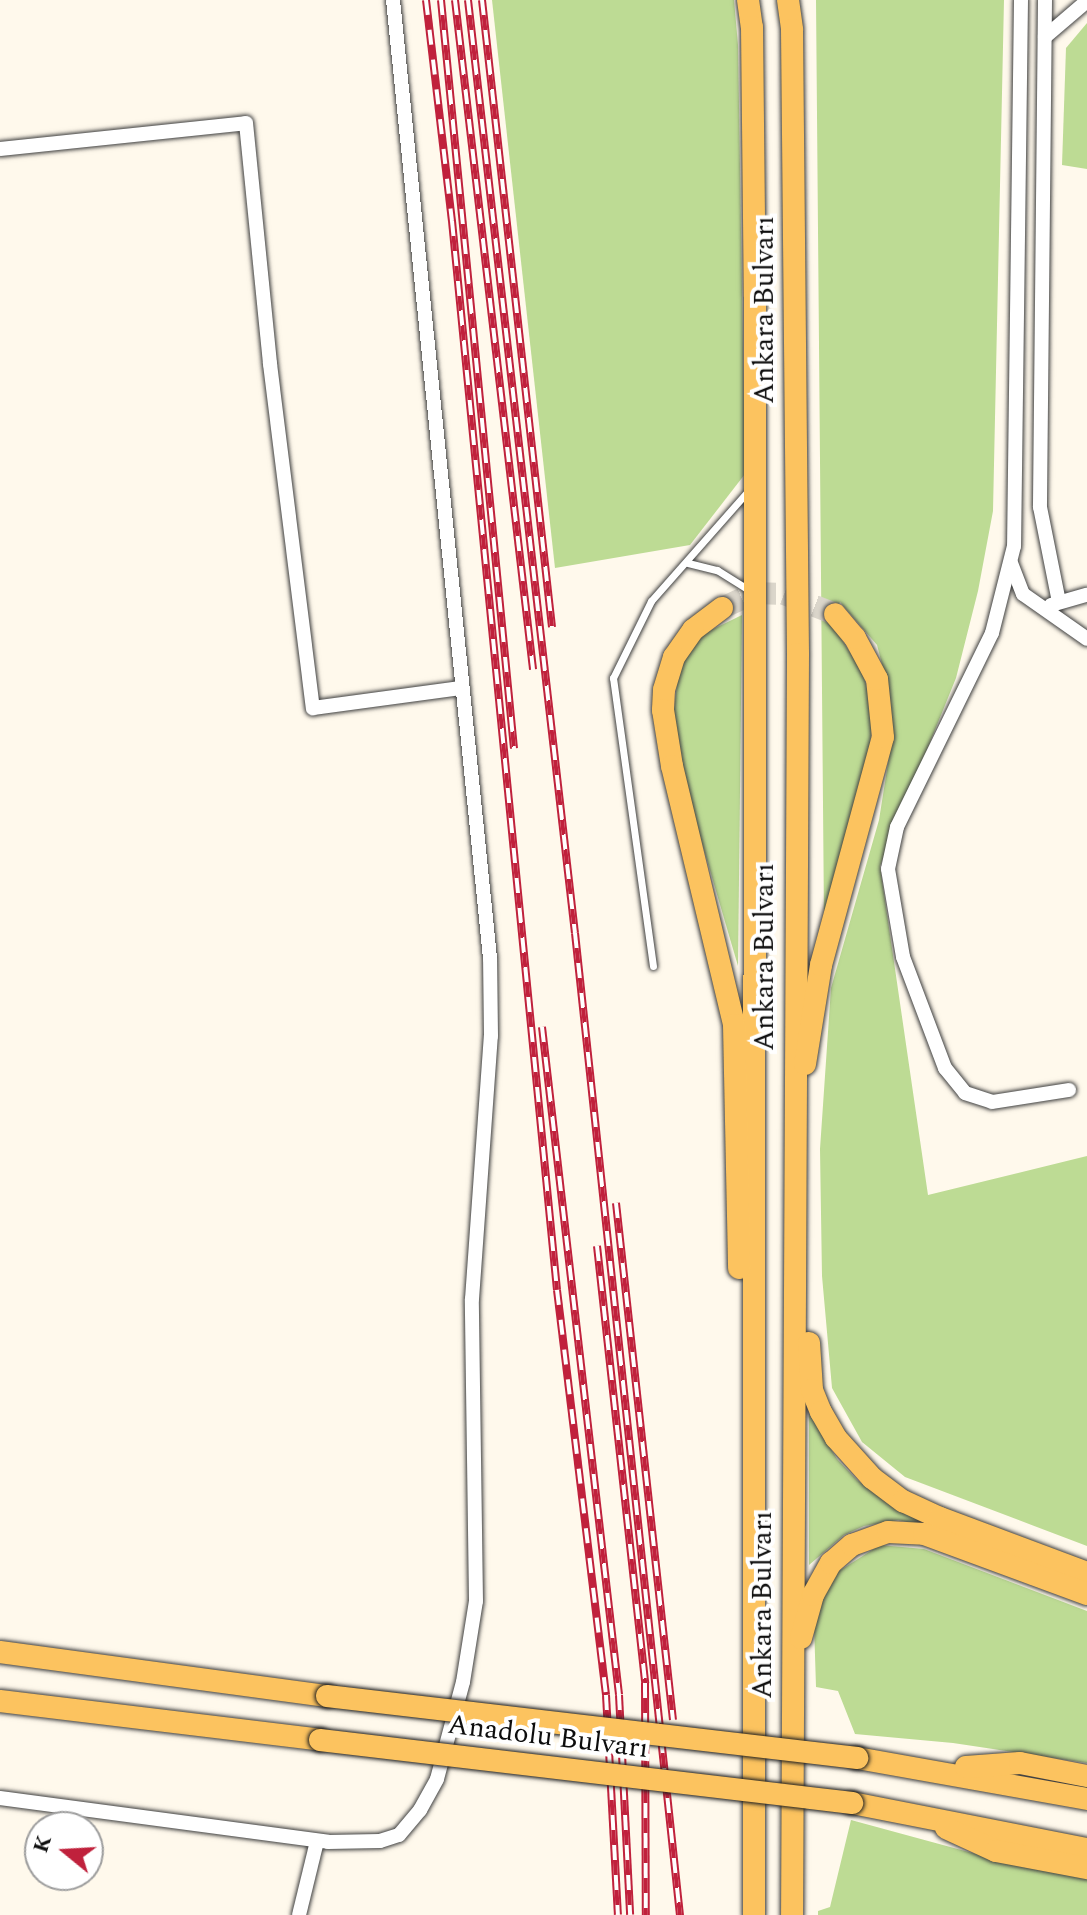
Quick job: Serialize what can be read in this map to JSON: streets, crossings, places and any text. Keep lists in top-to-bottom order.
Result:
{
  "streets": {
    "main road": ["Ankara Bulvarı", "Anadolu Bulvarı"]
  },
  "north": "left"
}
